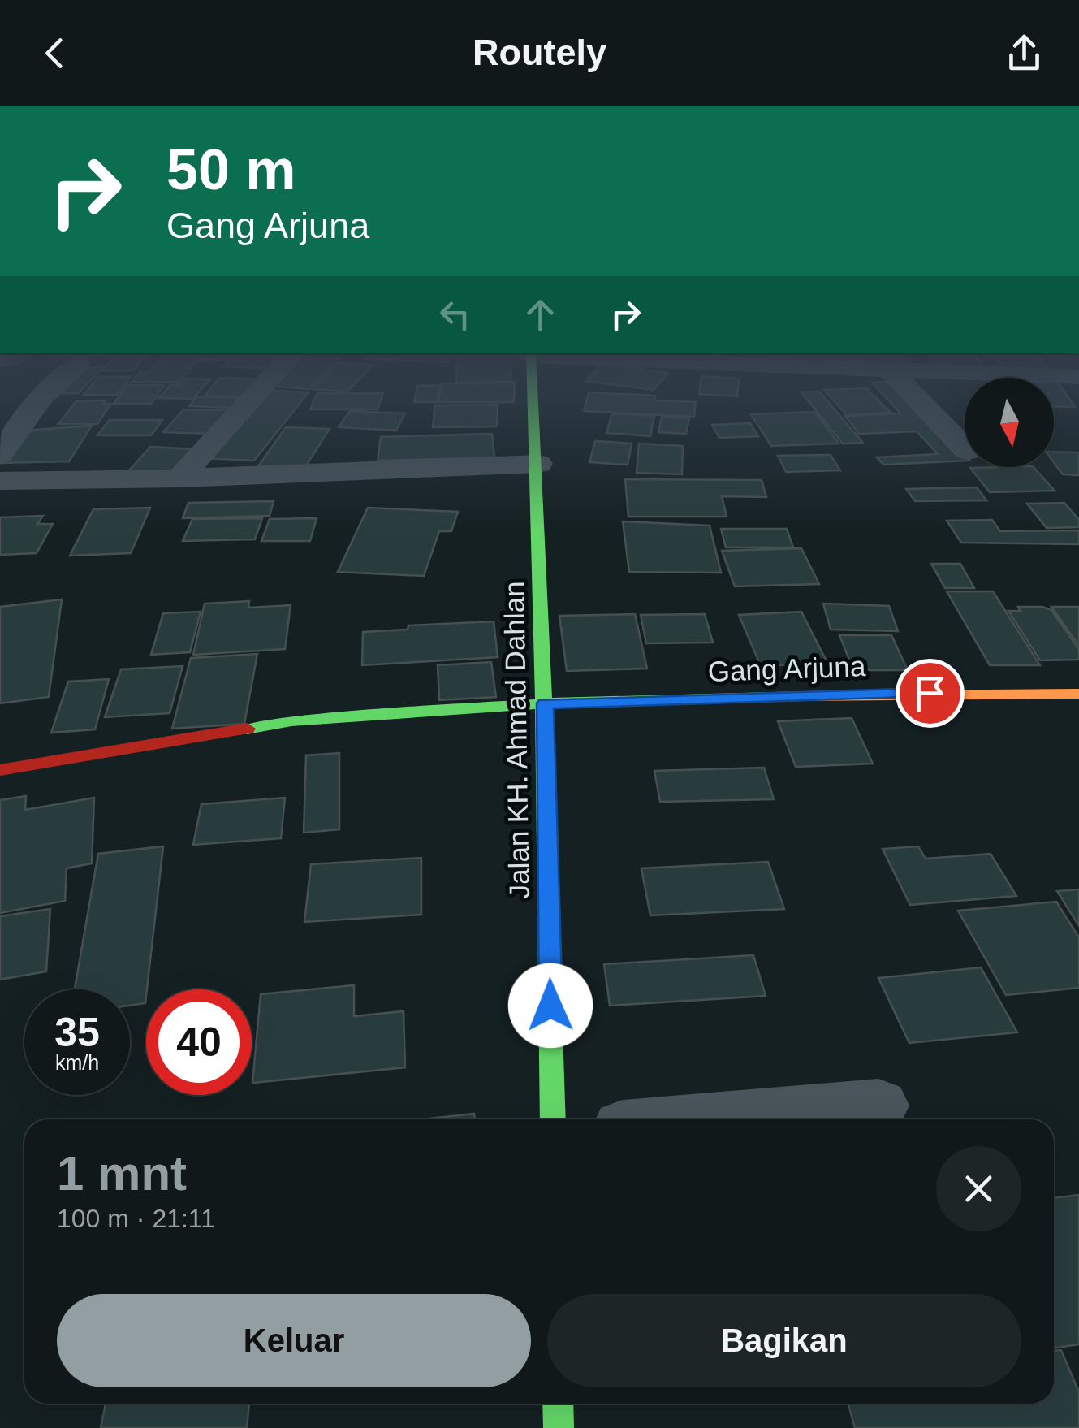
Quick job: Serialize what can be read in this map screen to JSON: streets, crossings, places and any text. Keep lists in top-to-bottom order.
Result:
{
  "streets": {
    "street": ["Gang Arjuna", "Jalan KH. Ahmad Dahlan"]
  },
  "crossings": [
    ["Gang Arjuna", "Jalan KH. Ahmad Dahlan"]
  ],
  "north": "bottom",
  "page": {
    "header": "Routely",
    "turn": ["50 m", "Gang Arjuna"],
    "speed": "35 km/h",
    "limit": "40",
    "heading": ["1 mnt", "100 m · 21:11"],
    "buttons": ["Keluar", "Bagikan"]
  }
}
